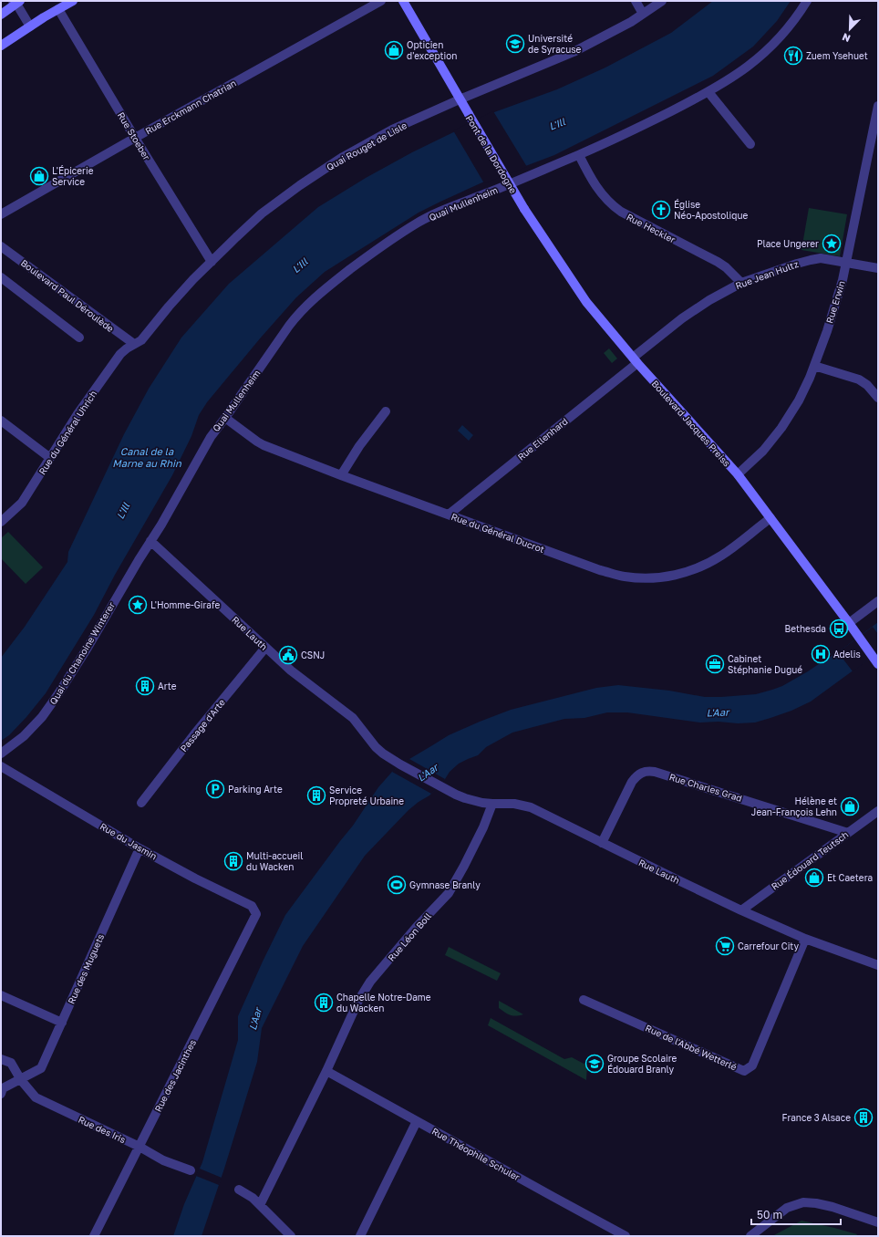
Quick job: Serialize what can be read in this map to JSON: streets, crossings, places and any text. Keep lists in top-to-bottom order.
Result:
{
  "streets": {
    "main road": ["Pont de la Dordogne", "Boulevard Jacques Preiss"],
    "street": [
      "Rue Erckmann Chatrian",
      "Rue Stoeber",
      "Quai Rouget de Lisle",
      "Quai Mullenheim",
      "Rue Heckler",
      "Rue Jean Hultz",
      "Boulevard Paul Déroulède",
      "Rue Erwin",
      "Rue du Général Uhrich",
      "Rue Ellenhard",
      "Rue du Général Ducrot",
      "Rue Lauth",
      "Quai du Chanoine Winterer",
      "Passage d'Arte",
      "Rue Charles Grad",
      "Rue du Jasmin",
      "Rue Édouard Teutsch",
      "Rue Léon Boll",
      "Rue des Muguets",
      "Rue de l'Abbé Wetterlé",
      "Rue des Jacinthes",
      "Rue des Iris",
      "Rue Théophile Schuler"
    ]
  },
  "crossings": [
    ["Rue Erckmann Chatrian", "Rue Stoeber"],
    ["Rue Stoeber", "Quai Rouget de Lisle"],
    ["Quai Rouget de Lisle", "Pont de la Dordogne"],
    ["Quai Rouget de Lisle", "Boulevard Paul Déroulède"],
    ["Quai Rouget de Lisle", "Rue du Général Uhrich"],
    ["Pont de la Dordogne", "Boulevard Jacques Preiss"],
    ["Quai Mullenheim", "Rue Heckler"],
    ["Quai Mullenheim", "Rue du Général Ducrot"],
    ["Quai Mullenheim", "Rue Lauth"],
    ["Quai Mullenheim", "Quai du Chanoine Winterer"],
    ["Rue Heckler", "Rue Jean Hultz"],
    ["Rue Jean Hultz", "Rue Erwin"],
    ["Rue Jean Hultz", "Boulevard Jacques Preiss"],
    ["Rue Jean Hultz", "Rue Ellenhard"],
    ["Boulevard Paul Déroulède", "Rue du Général Uhrich"],
    ["Rue Erwin", "Boulevard Jacques Preiss"],
    ["Boulevard Jacques Preiss", "Rue Ellenhard"],
    ["Boulevard Jacques Preiss", "Rue du Général Ducrot"],
    ["Rue Ellenhard", "Rue du Général Ducrot"],
    ["Rue Lauth", "Quai du Chanoine Winterer"],
    ["Rue Lauth", "Passage d'Arte"],
    ["Rue Lauth", "Rue Charles Grad"],
    ["Rue Lauth", "Rue Édouard Teutsch"],
    ["Rue Lauth", "Rue Léon Boll"],
    ["Rue Lauth", "Rue de l'Abbé Wetterlé"],
    ["Rue Charles Grad", "Rue Édouard Teutsch"],
    ["Rue du Jasmin", "Rue des Muguets"],
    ["Rue du Jasmin", "Rue des Jacinthes"],
    ["Rue Léon Boll", "Rue Théophile Schuler"],
    ["Rue des Muguets", "Rue des Iris"],
    ["Rue des Jacinthes", "Rue des Iris"]
  ],
  "water": ["L'Ill", "Canal de la Marne au Rhin", "L'Aar"],
  "places": {
    "school or university": ["Université de Syracuse", "Groupe Scolaire Édouard Branly"],
    "shop": [
      "Opticien d'exception",
      "L'Épicerie Service",
      "Hélène et Jean-François Lehn",
      "Et Caetera"
    ],
    "restaurant": ["Zuem Ysehuet"],
    "church": ["Église Néo-Apostolique"],
    "place": ["Place Ungerer", "L'Homme-Girafe"],
    "bus stop": ["Bethesda"],
    "hospital": ["Adelis"],
    "public building": ["CSNJ"],
    "office": ["Cabinet Stéphanie Dugué"],
    "building": [
      "Arte",
      "Service Propreté Urbaine",
      "Multi-accueil du Wacken",
      "Chapelle Notre-Dame du Wacken",
      "France 3 Alsace"
    ],
    "parking": ["Parking Arte"],
    "sports": ["Gymnase Branly"],
    "supermarket": ["Carrefour City"]
  },
  "scale_bar": "50 m",
  "north": "bottom left"
}
